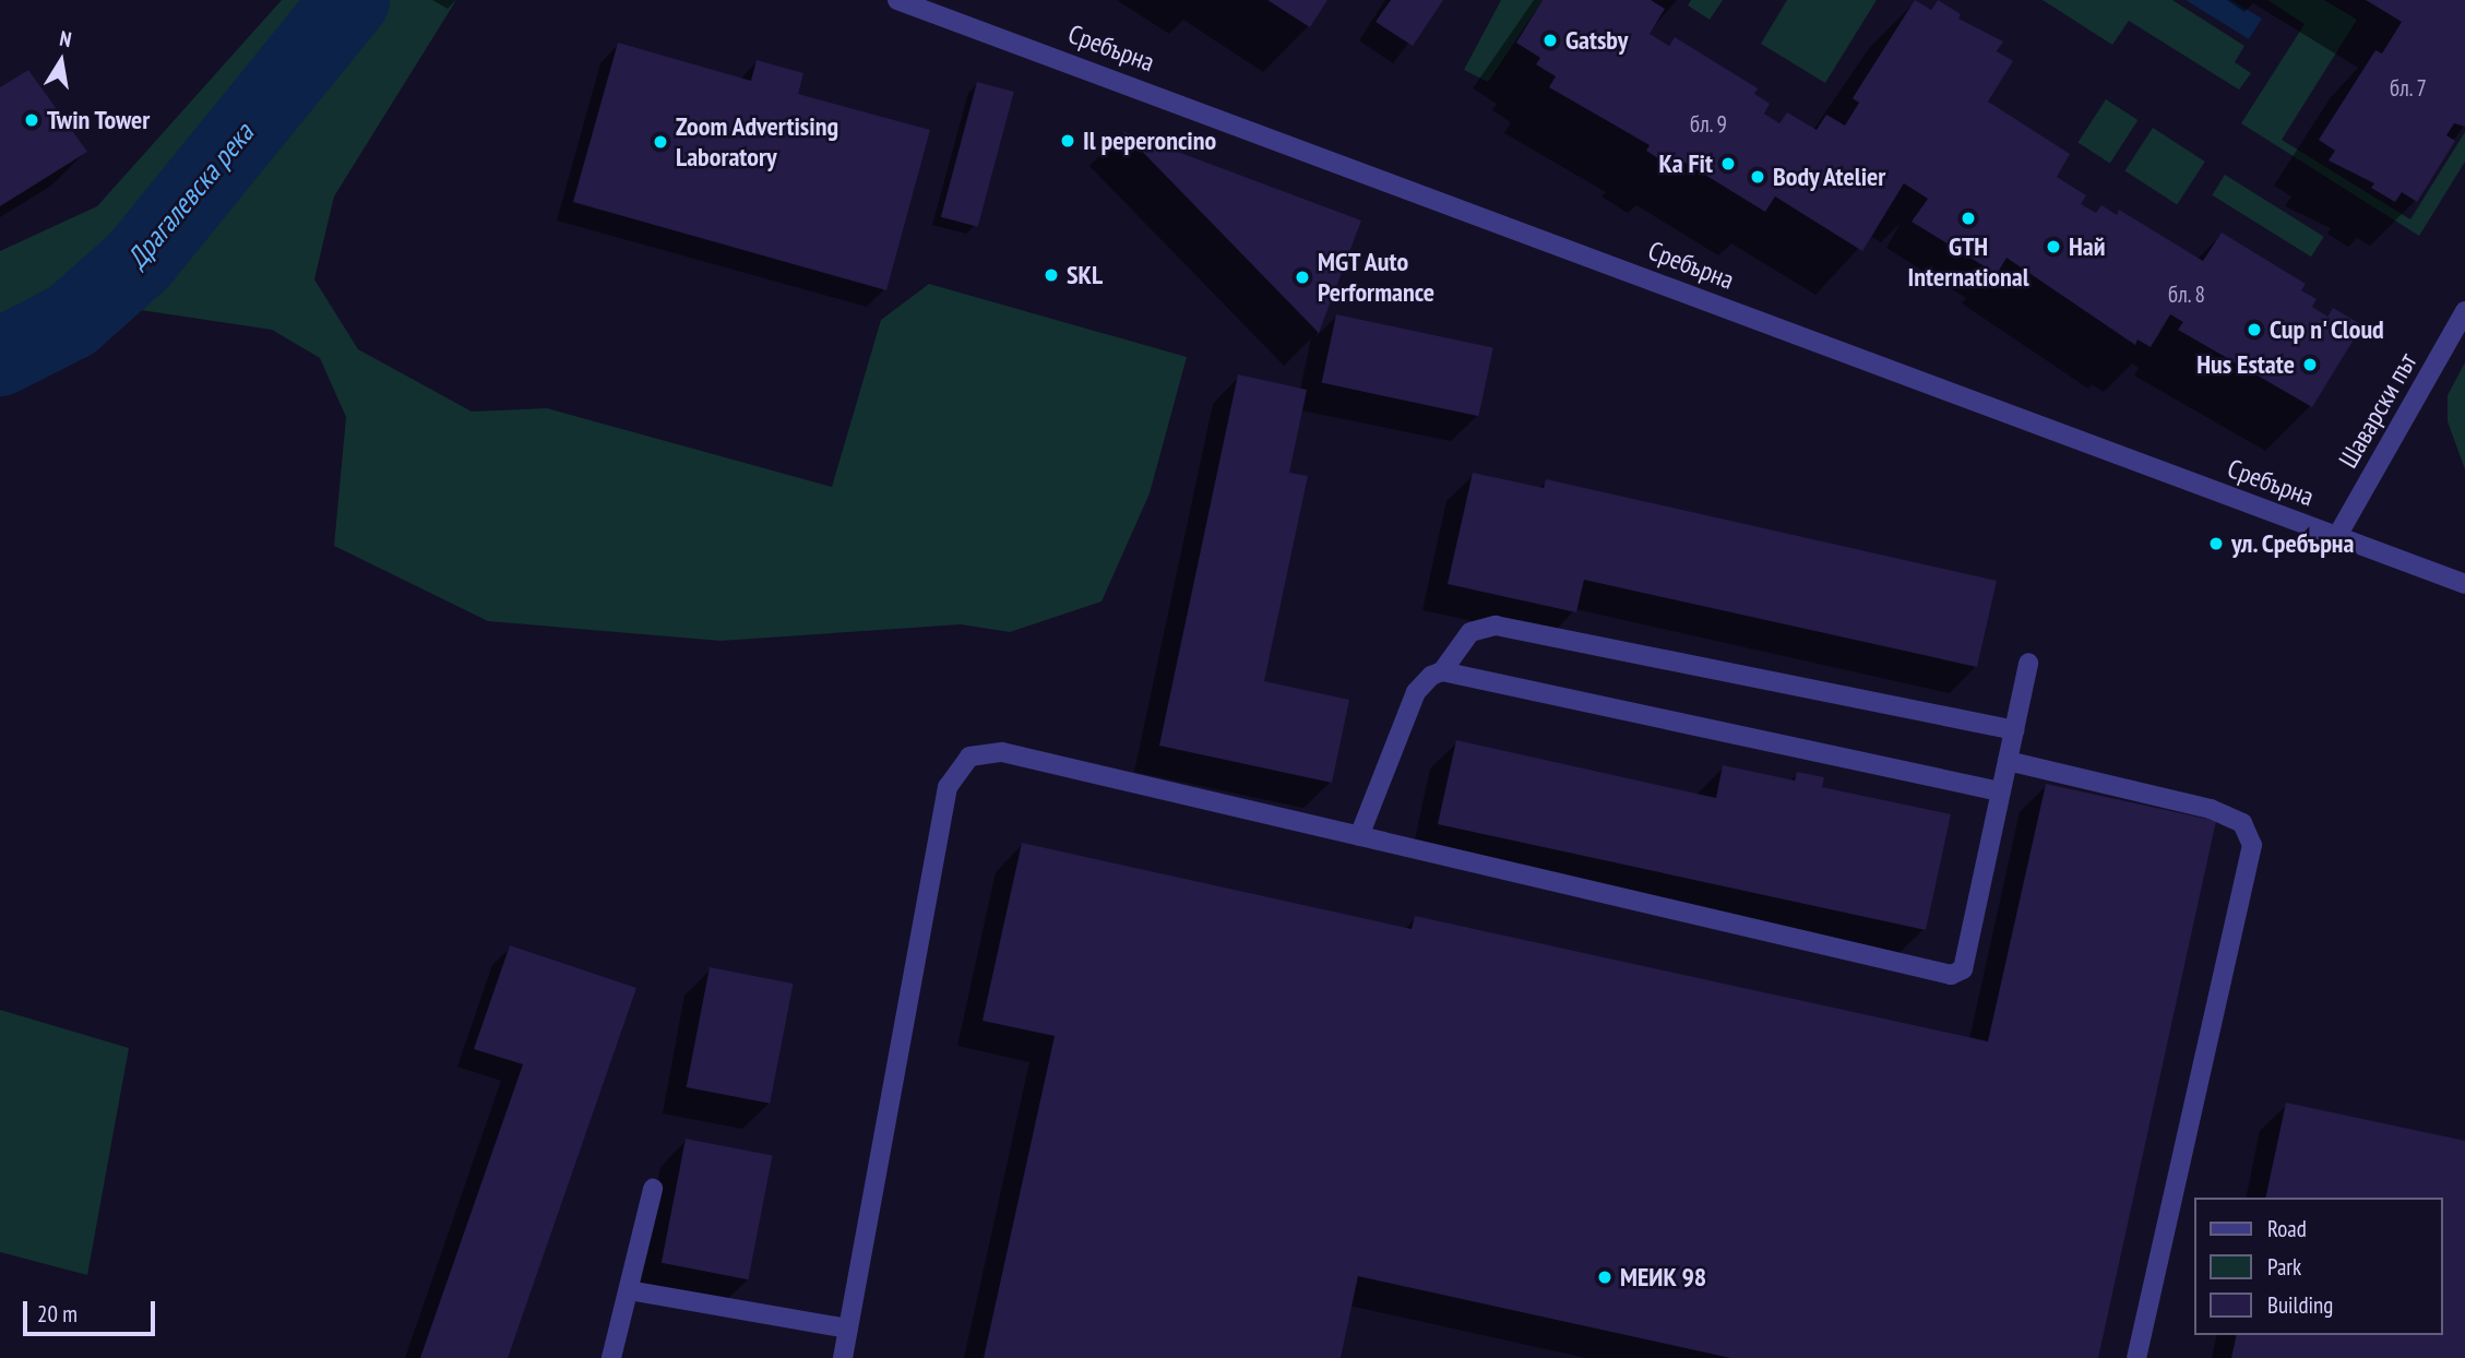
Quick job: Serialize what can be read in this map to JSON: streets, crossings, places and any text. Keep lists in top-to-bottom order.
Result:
{
  "streets": {
    "street": ["Сребърна", "Шаварски път"]
  },
  "crossings": [
    ["Сребърна", "Шаварски път"]
  ],
  "water": ["Драгалевска река"],
  "places": [
    "Gatsby",
    "Twin Tower",
    "Il peperoncino",
    "Zoom Advertising Laboratory",
    "Ka Fit",
    "Body Atelier",
    "GTH International",
    "Най",
    "SKL",
    "MGT Auto Performance",
    "Cup n' Cloud",
    "Hus Estate",
    "ул. Сребърна",
    "МЕИК 98"
  ],
  "house_numbers": ["бл. 7", "бл. 9", "бл. 8"],
  "legend": ["Road", "Park", "Building"],
  "scale_bar": "20 m",
  "north": "top"
}
